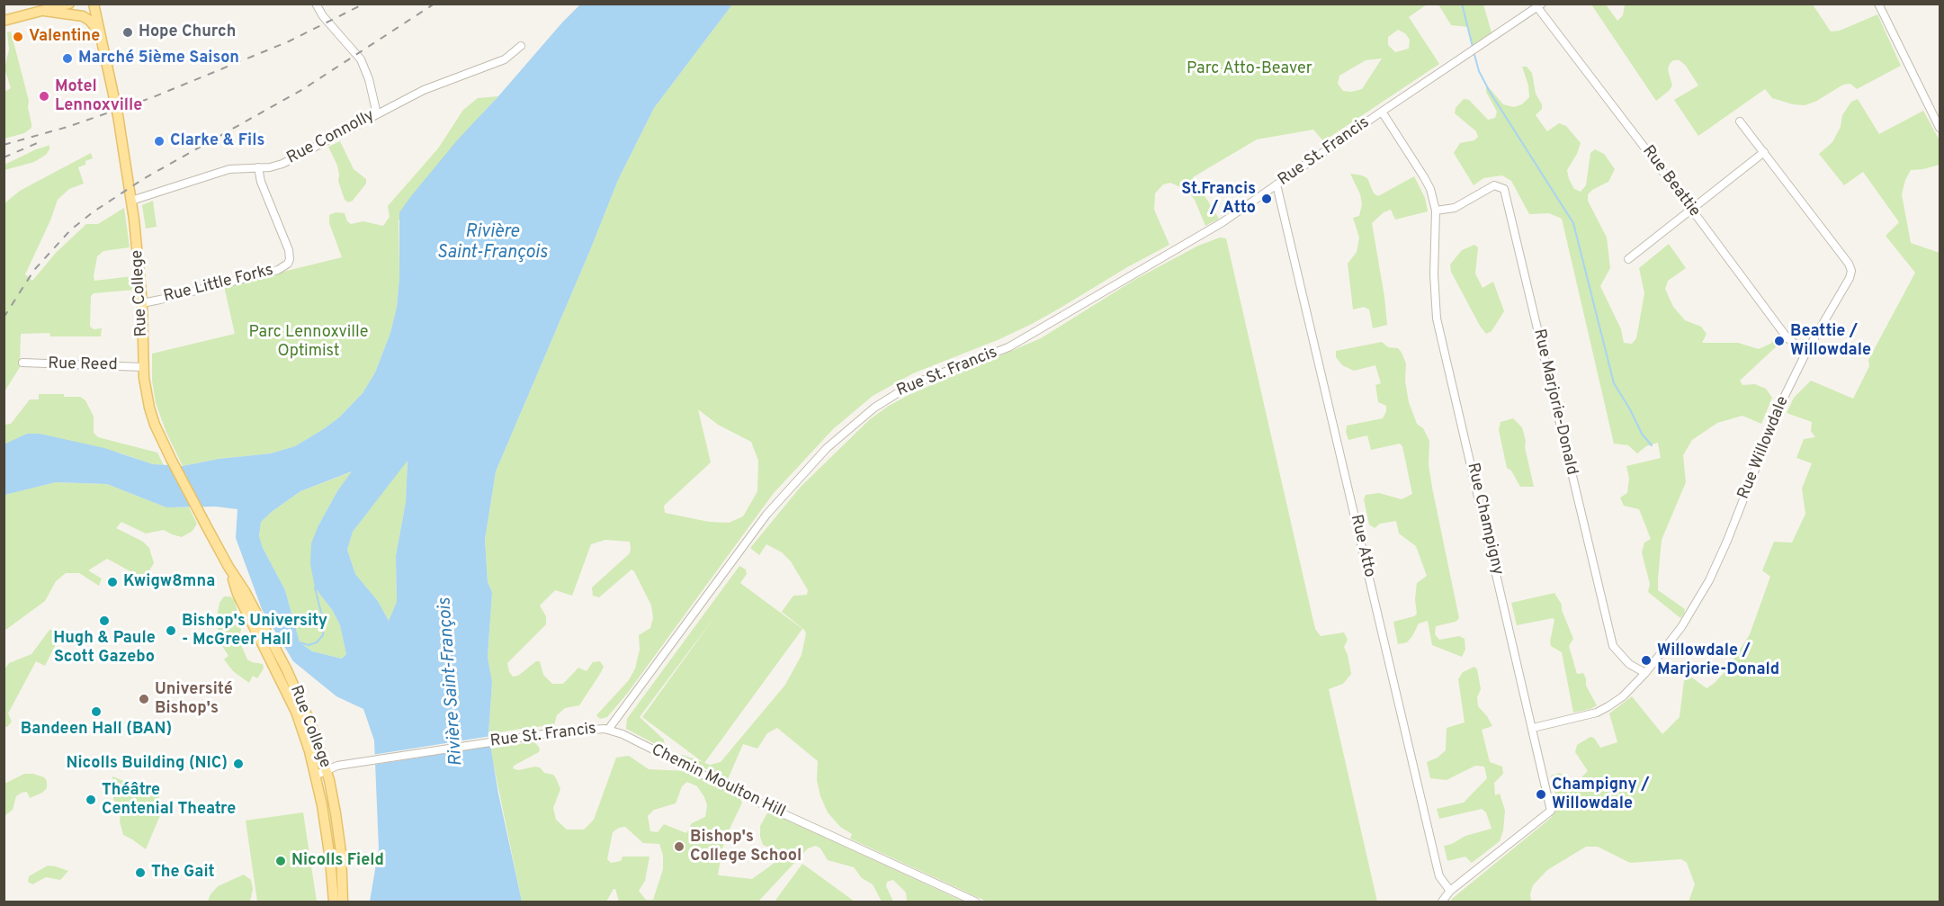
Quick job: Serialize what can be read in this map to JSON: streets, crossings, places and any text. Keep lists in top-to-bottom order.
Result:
{
  "streets": {
    "main road": ["Rue College"],
    "street": [
      "Rue Connolly",
      "Rue St. Francis",
      "Rue Beattie",
      "Rue Little Forks",
      "Rue Reed",
      "Rue Marjorie-Donald",
      "Rue Willowdale",
      "Rue Champigny",
      "Rue Atto",
      "Chemin Moulton Hill"
    ]
  },
  "crossings": [
    ["Rue Connolly", "Rue Little Forks"],
    ["Rue Connolly", "Rue College"],
    ["Rue St. Francis", "Rue Beattie"],
    ["Rue St. Francis", "Rue College"],
    ["Rue St. Francis", "Rue Champigny"],
    ["Rue St. Francis", "Rue Atto"],
    ["Rue St. Francis", "Chemin Moulton Hill"],
    ["Rue Beattie", "Rue Willowdale"],
    ["Rue Little Forks", "Rue College"],
    ["Rue College", "Rue Reed"],
    ["Rue Marjorie-Donald", "Rue Willowdale"],
    ["Rue Marjorie-Donald", "Rue Champigny"],
    ["Rue Willowdale", "Rue Champigny"],
    ["Rue Champigny", "Rue Atto"]
  ],
  "water": ["Rivière Saint-François"],
  "parks": ["Parc Atto-Beaver", "Parc Lennoxville Optimist"],
  "places": [
    "Hope Church",
    "Valentine",
    "Marché 5ième Saison",
    "Motel Lennoxville",
    "Clarke & Fils",
    "St.Francis / Atto",
    "Beattie / Willowdale",
    "Kwigw8mna",
    "Hugh & Paule Scott Gazebo",
    "Bishop's University - McGreer Hall",
    "Willowdale / Marjorie-Donald",
    "Université Bishop's",
    "Bandeen Hall (BAN)",
    "Nicolls Building (NIC)",
    "Champigny / Willowdale",
    "Théâtre Centenial Theatre",
    "Bishop's College School",
    "Nicolls Field",
    "The Gait"
  ]
}
